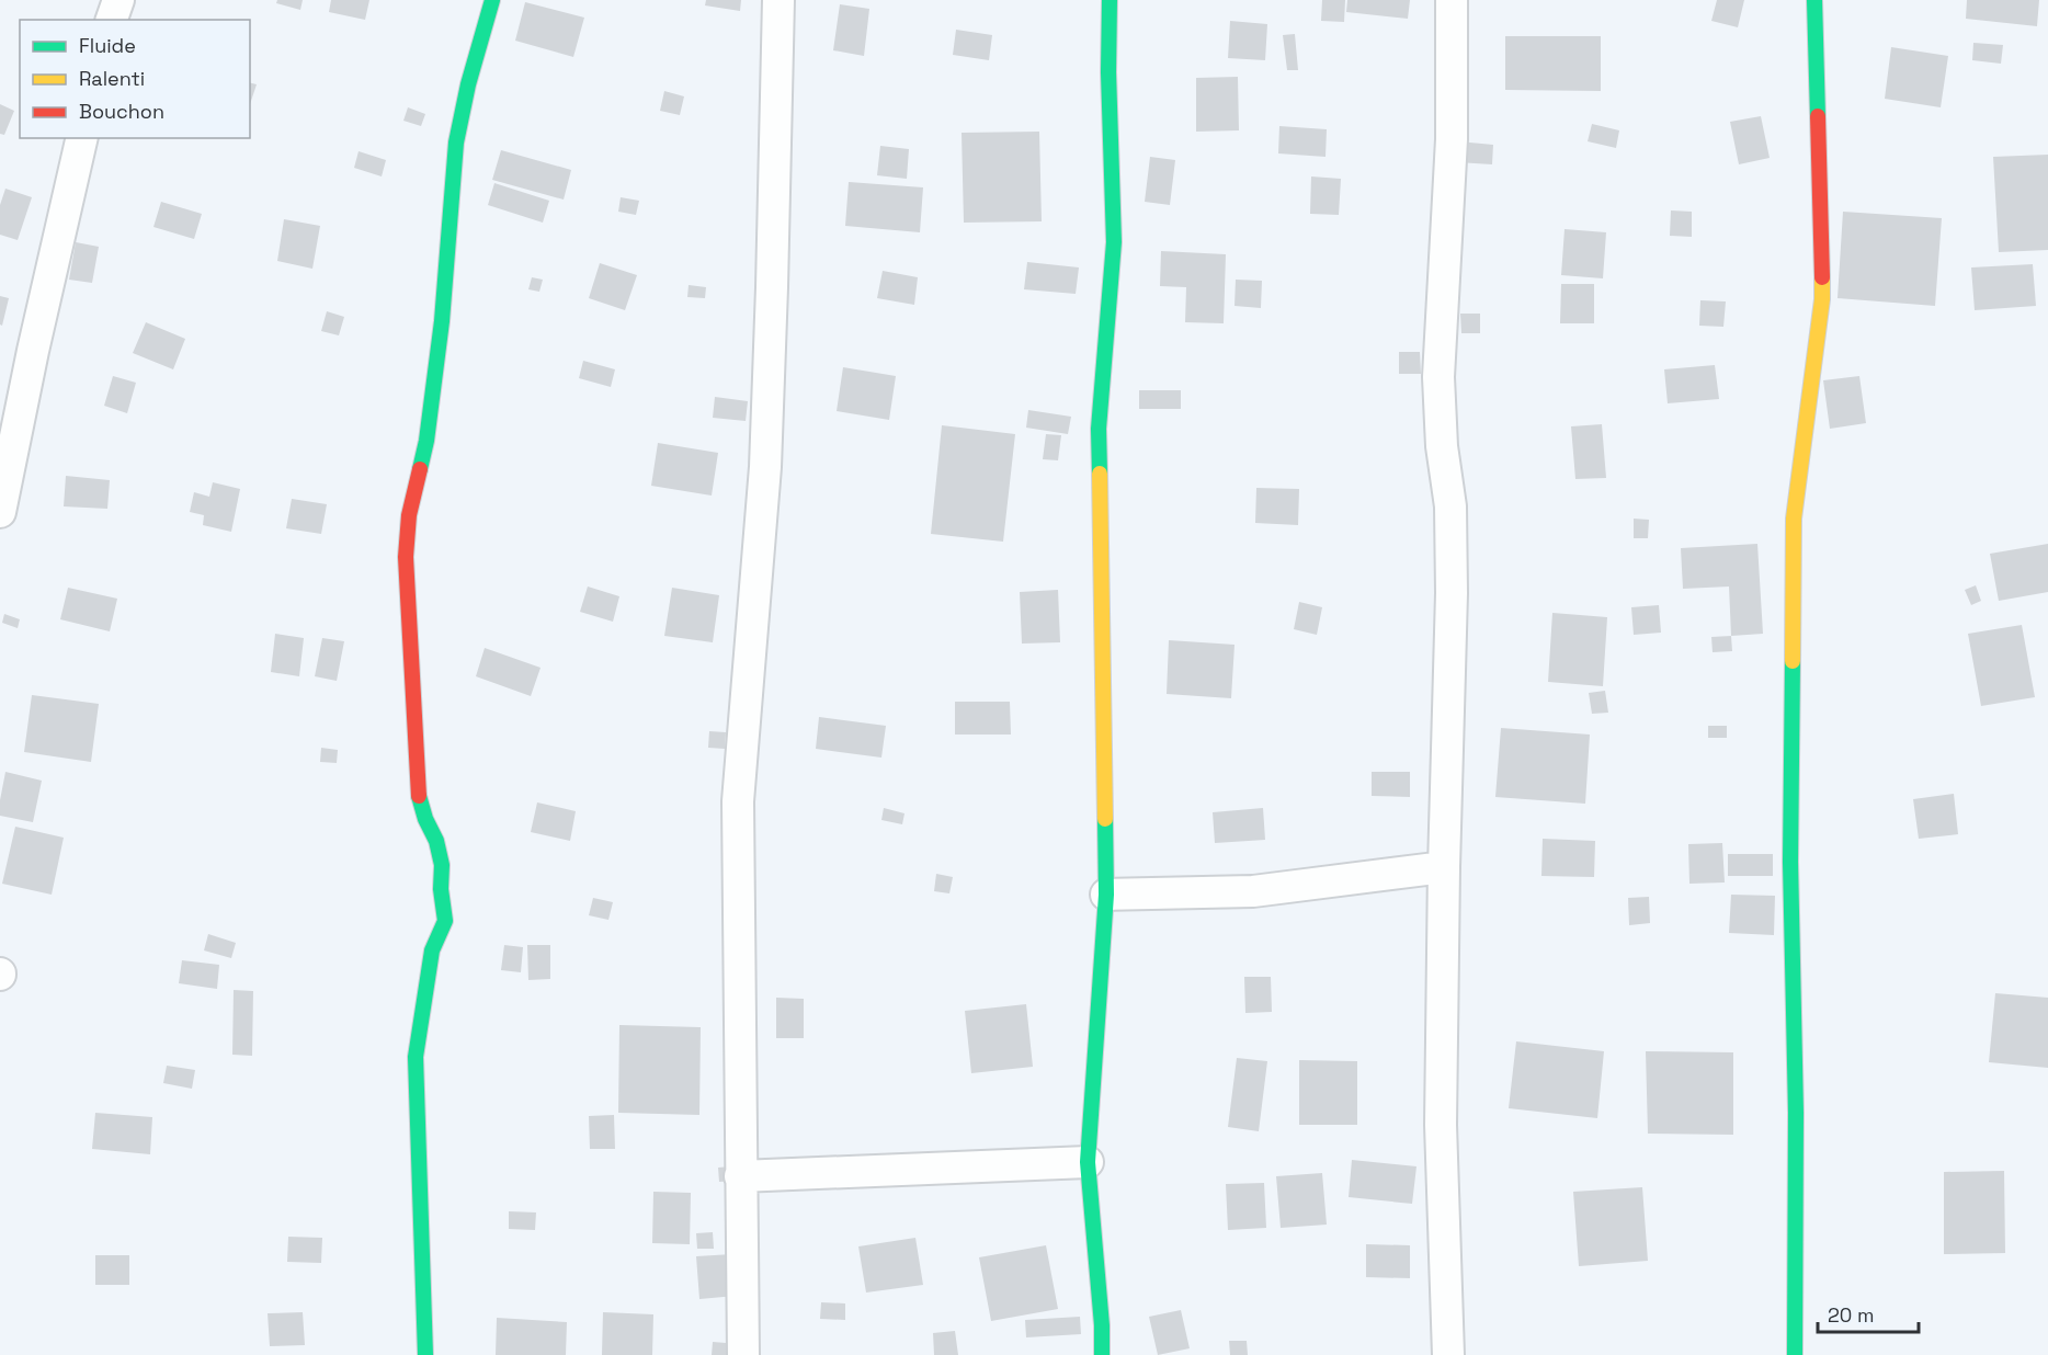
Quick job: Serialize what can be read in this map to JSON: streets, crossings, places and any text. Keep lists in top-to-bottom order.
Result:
{
  "legend": ["Fluide", "Ralenti", "Bouchon"],
  "scale_bar": "20 m"
}
